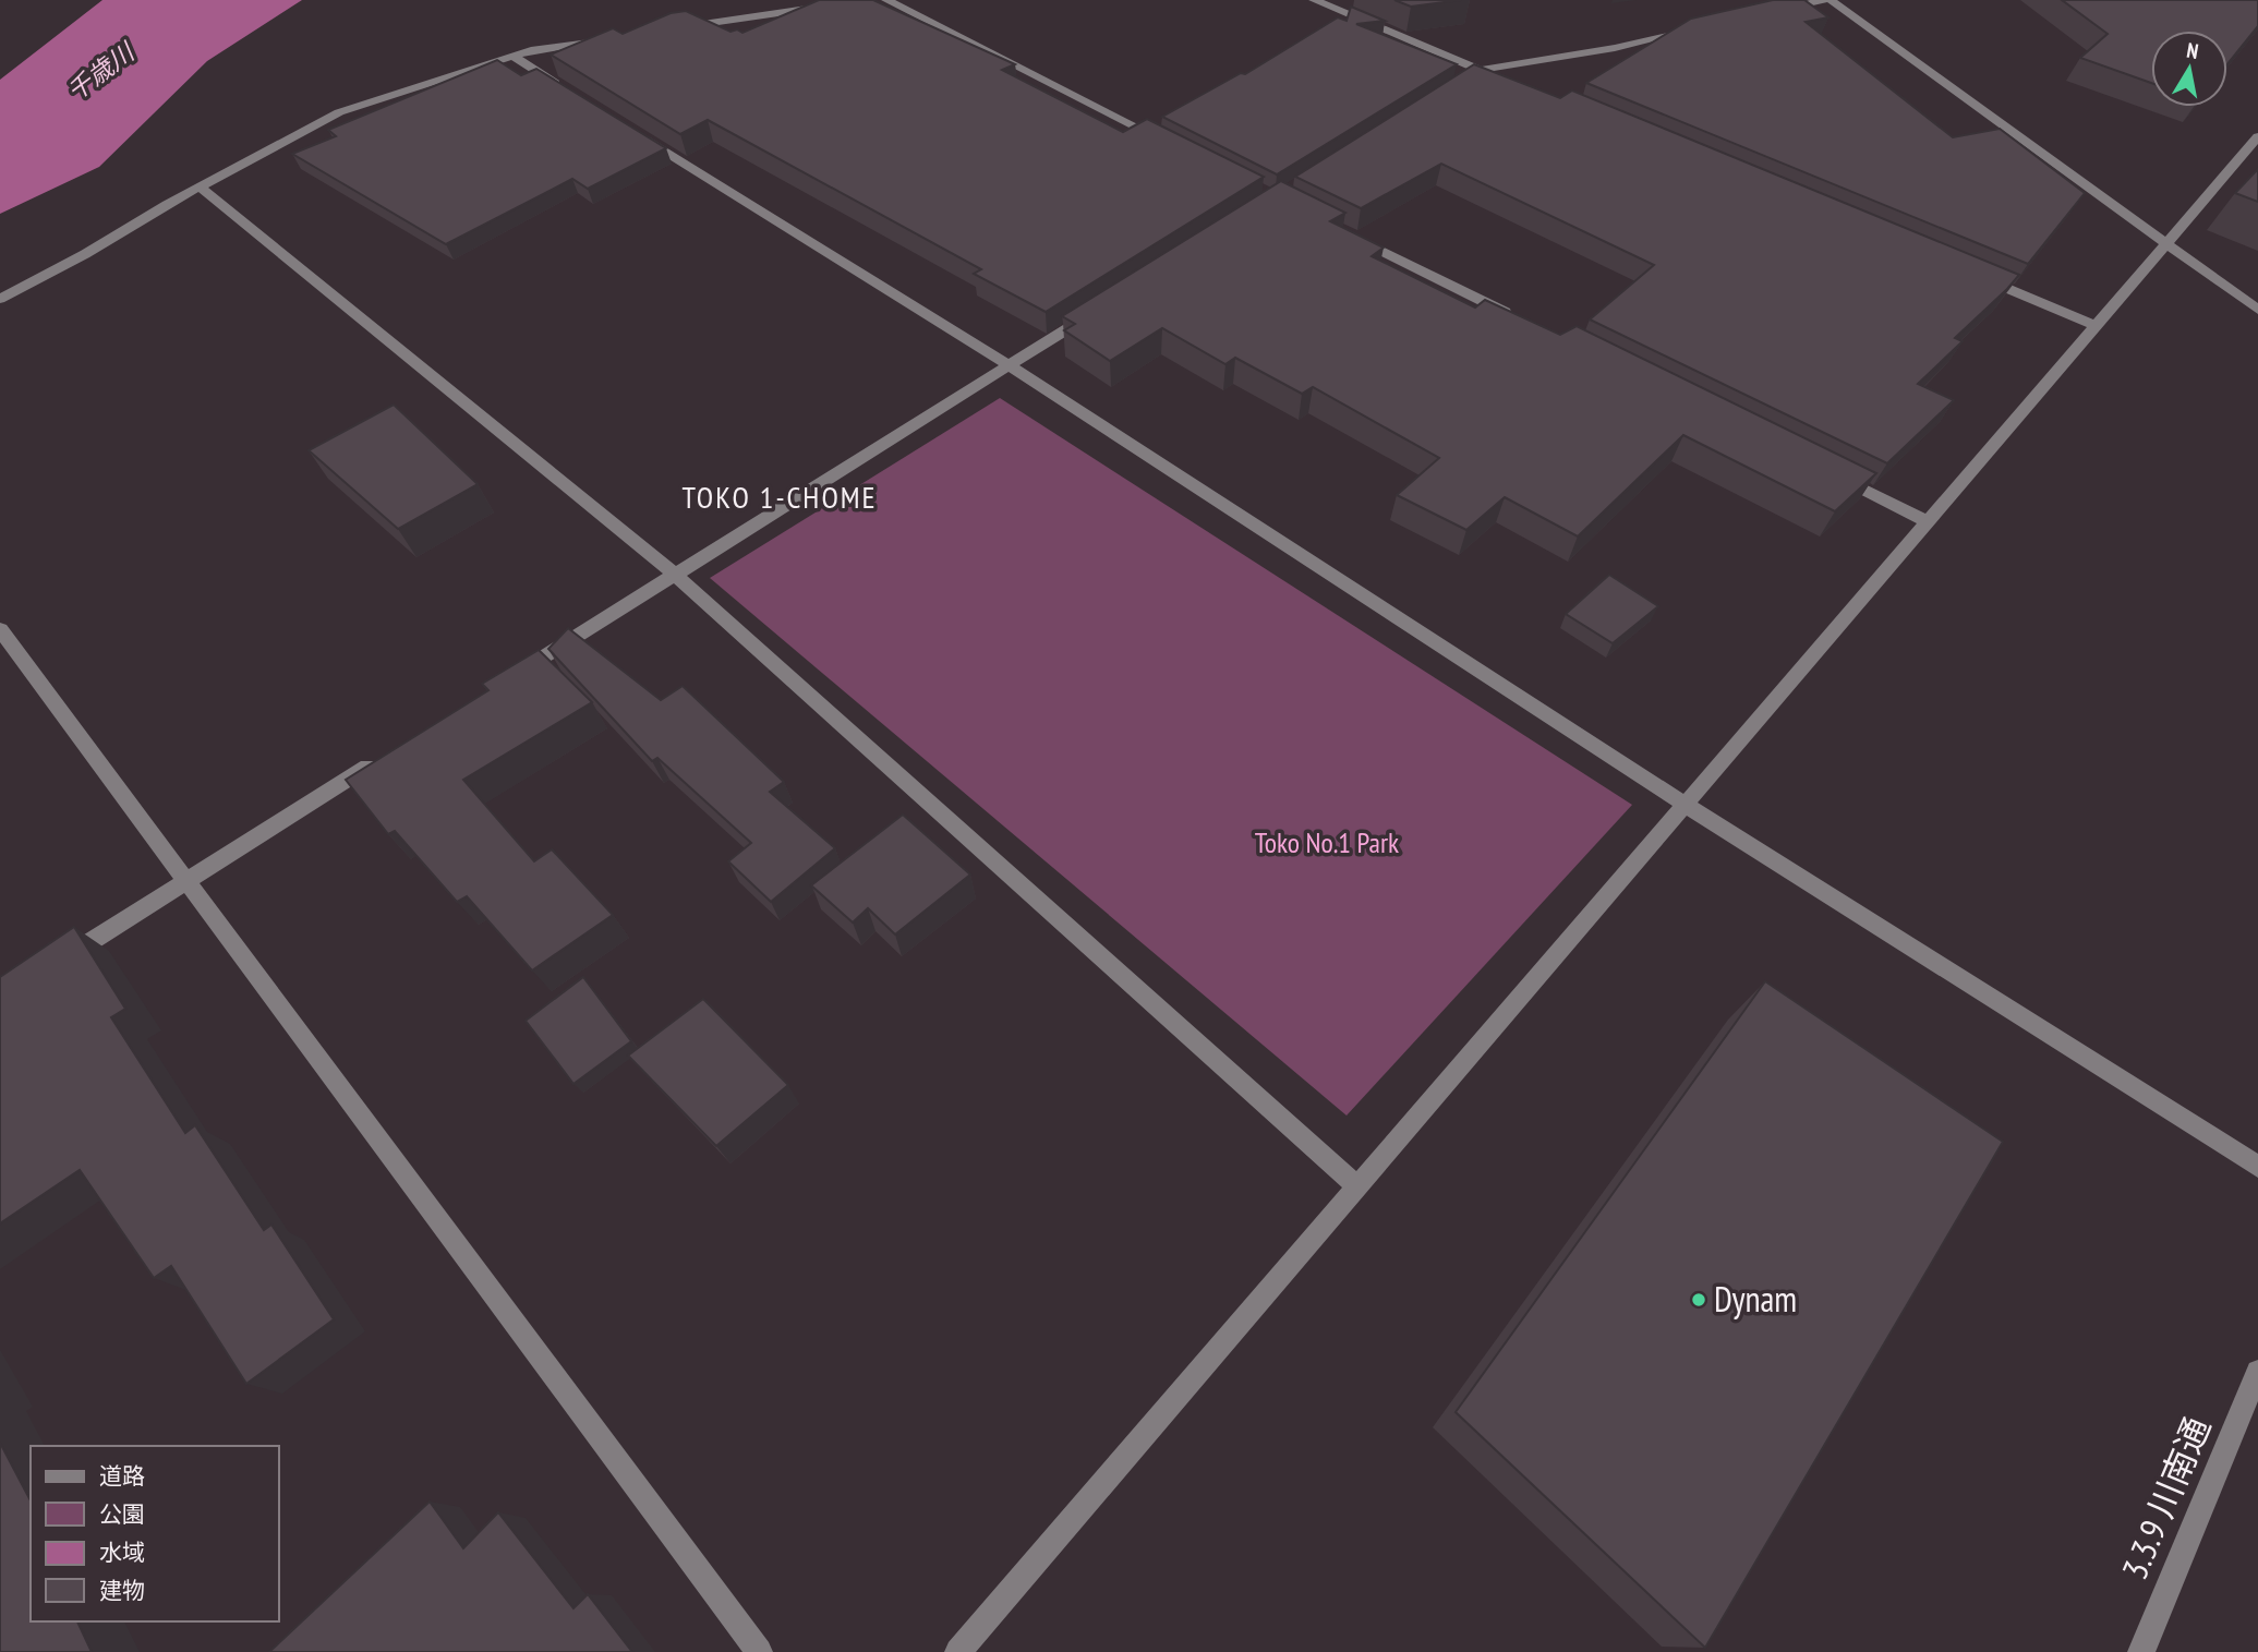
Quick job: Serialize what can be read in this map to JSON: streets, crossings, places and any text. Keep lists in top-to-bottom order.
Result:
{
  "streets": {
    "street": ["3.3.9 川南通"]
  },
  "districts": ["TOKO 1-CHOME"],
  "water": ["千歳川"],
  "parks": ["Toko No.1 Park"],
  "places": ["Dynam"],
  "legend": [
    "道路",
    "公園",
    "水域",
    "建物"
  ],
  "north": "top"
}
